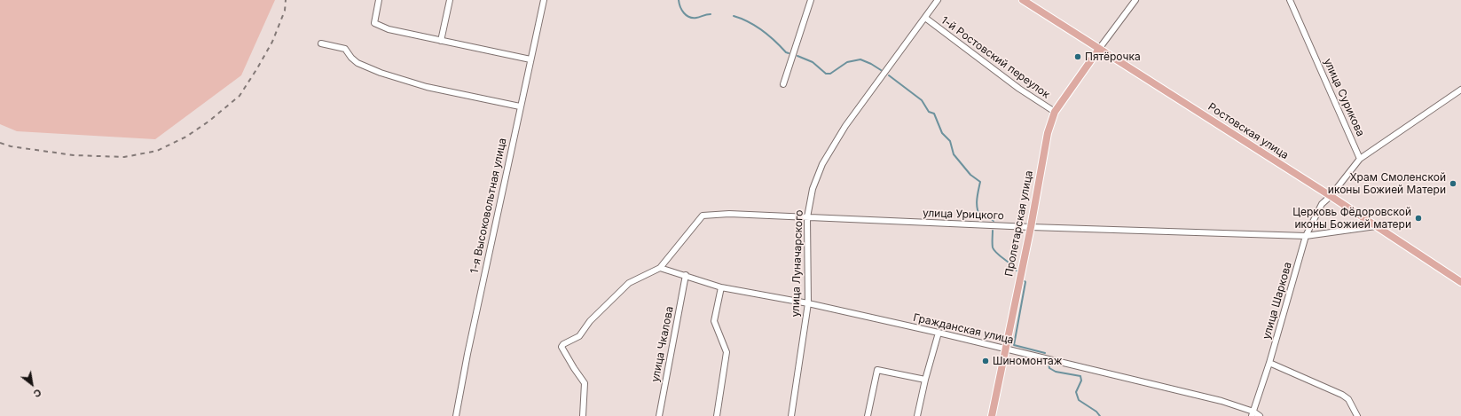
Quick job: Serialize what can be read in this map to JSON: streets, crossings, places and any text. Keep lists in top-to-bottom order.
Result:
{
  "streets": {
    "main road": ["Ростовская улица", "Пролетарская улица"],
    "street": [
      "1-й Ростовский переулок",
      "улица Сурикова",
      "1-я Высоковольтная улица",
      "улица Урицкого",
      "улица Луначарского",
      "улица Шаркова",
      "Гражданская улица",
      "улица Чкалова"
    ]
  },
  "crossings": [
    ["1-й Ростовский переулок", "Пролетарская улица"],
    ["1-й Ростовский переулок", "улица Луначарского"],
    ["Ростовская улица", "улица Урицкого"],
    ["Ростовская улица", "Пролетарская улица"],
    ["Ростовская улица", "улица Шаркова"],
    ["улица Урицкого", "Пролетарская улица"],
    ["улица Урицкого", "улица Луначарского"],
    ["улица Урицкого", "улица Шаркова"],
    ["улица Урицкого", "Гражданская улица"],
    ["Пролетарская улица", "Гражданская улица"],
    ["улица Луначарского", "Гражданская улица"],
    ["улица Шаркова", "Гражданская улица"],
    ["Гражданская улица", "улица Чкалова"]
  ],
  "places": [
    "Пятёрочка",
    "Храм Смоленской иконы Божией Матери",
    "Церковь Фёдоровской иконы Божией матери",
    "Шиномонтаж"
  ],
  "north": "bottom right"
}
